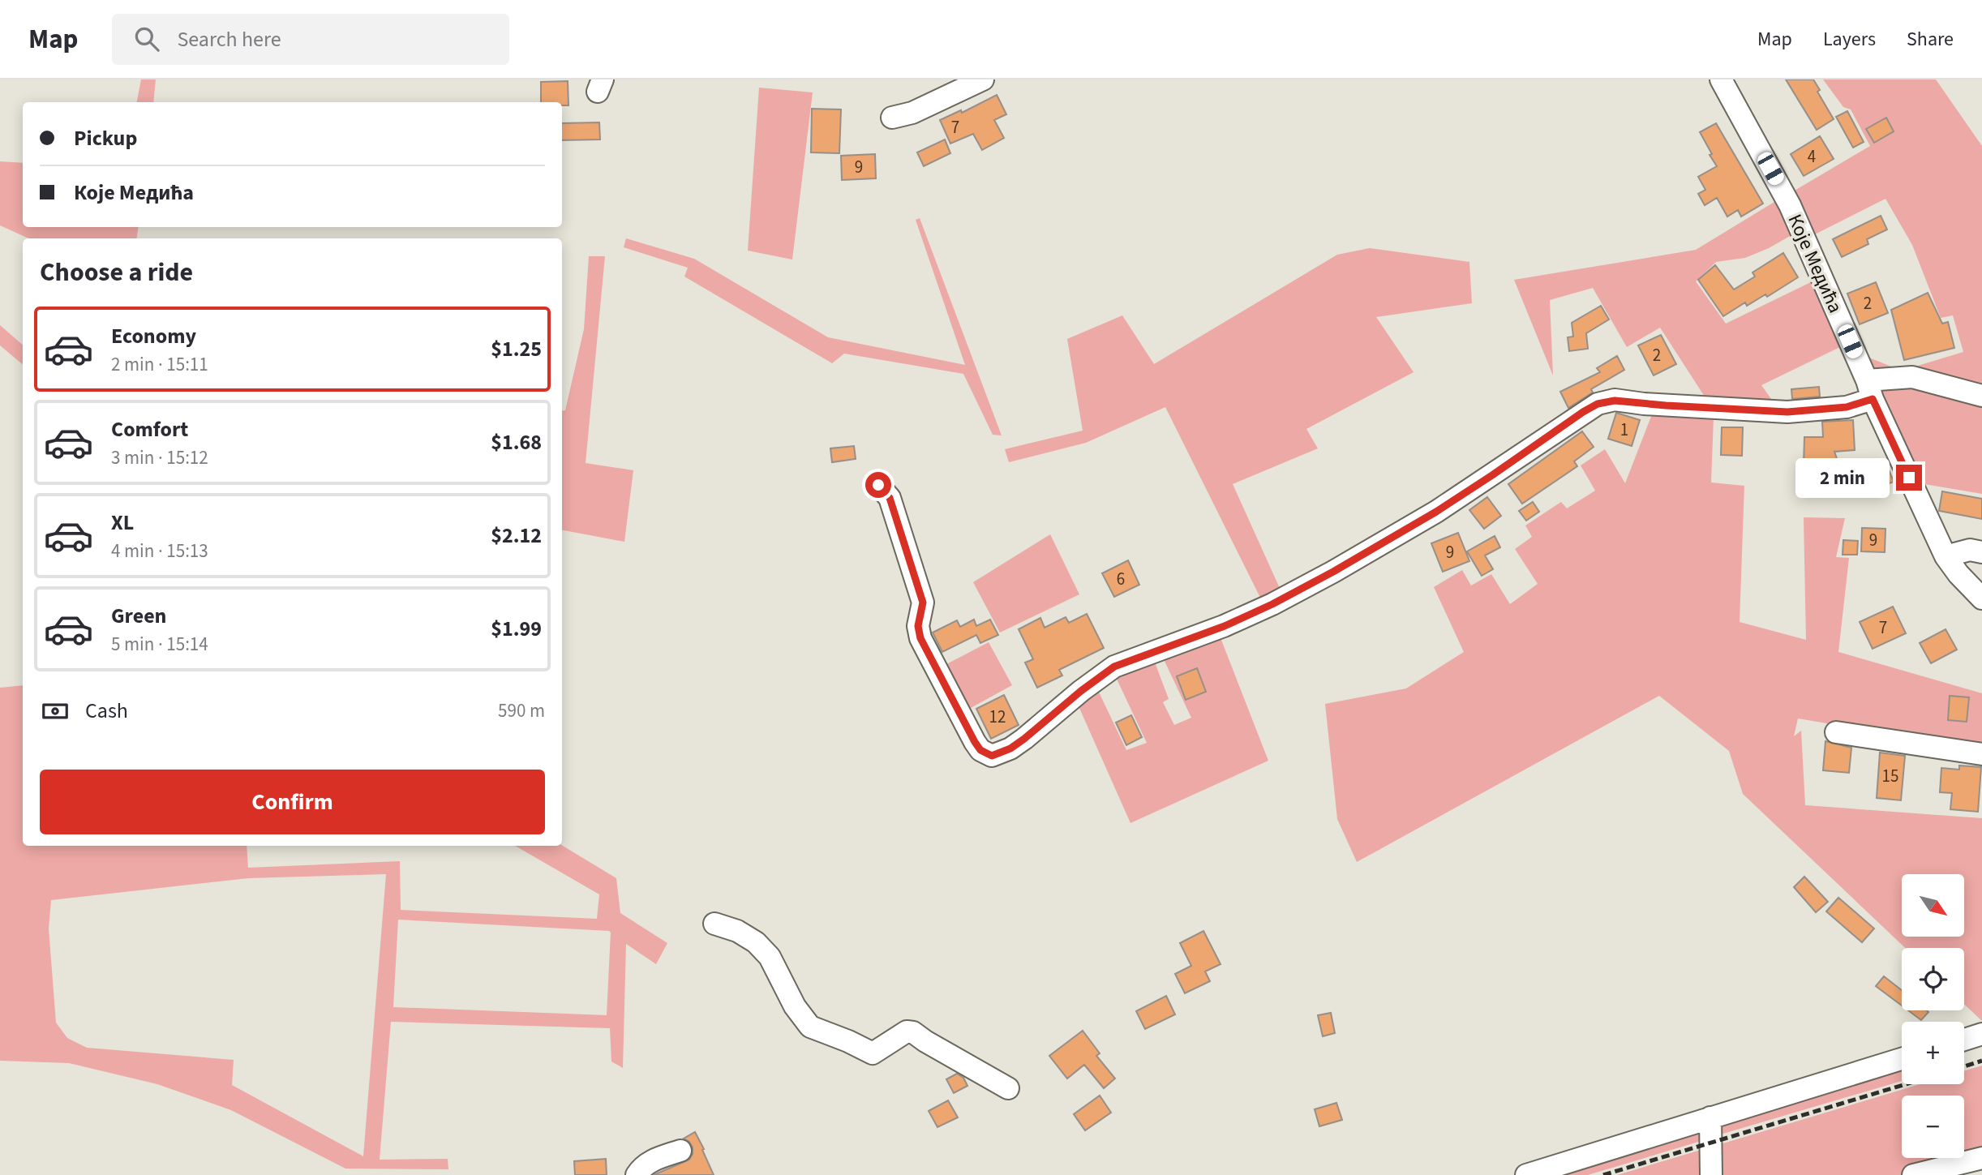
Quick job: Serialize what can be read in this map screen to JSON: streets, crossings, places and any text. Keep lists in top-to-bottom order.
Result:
{
  "streets": {
    "street": ["Које Медића"]
  },
  "house_numbers": [
    "7",
    "4",
    "9",
    "2",
    "2",
    "1",
    "9",
    "9",
    "6",
    "7",
    "12",
    "15"
  ],
  "north": "bottom right",
  "page": {
    "header": "Map",
    "search": "Search here",
    "nav": ["Map", "Layers", "Share"],
    "banner": ["Pickup", "Које Медића"],
    "heading": "Choose a ride",
    "list": [
      {
        "name": "Economy",
        "note": "2 min · 15:11",
        "value": "$1.25"
      },
      {
        "name": "Comfort",
        "note": "3 min · 15:12",
        "value": "$1.68"
      },
      {
        "name": "XL",
        "note": "4 min · 15:13",
        "value": "$2.12"
      },
      {
        "name": "Green",
        "note": "5 min · 15:14",
        "value": "$1.99"
      }
    ],
    "bubble": "2 min",
    "pay": ["Cash", "590 m"],
    "buttons": "Confirm",
    "map_buttons": ["+", "−"]
  }
}
